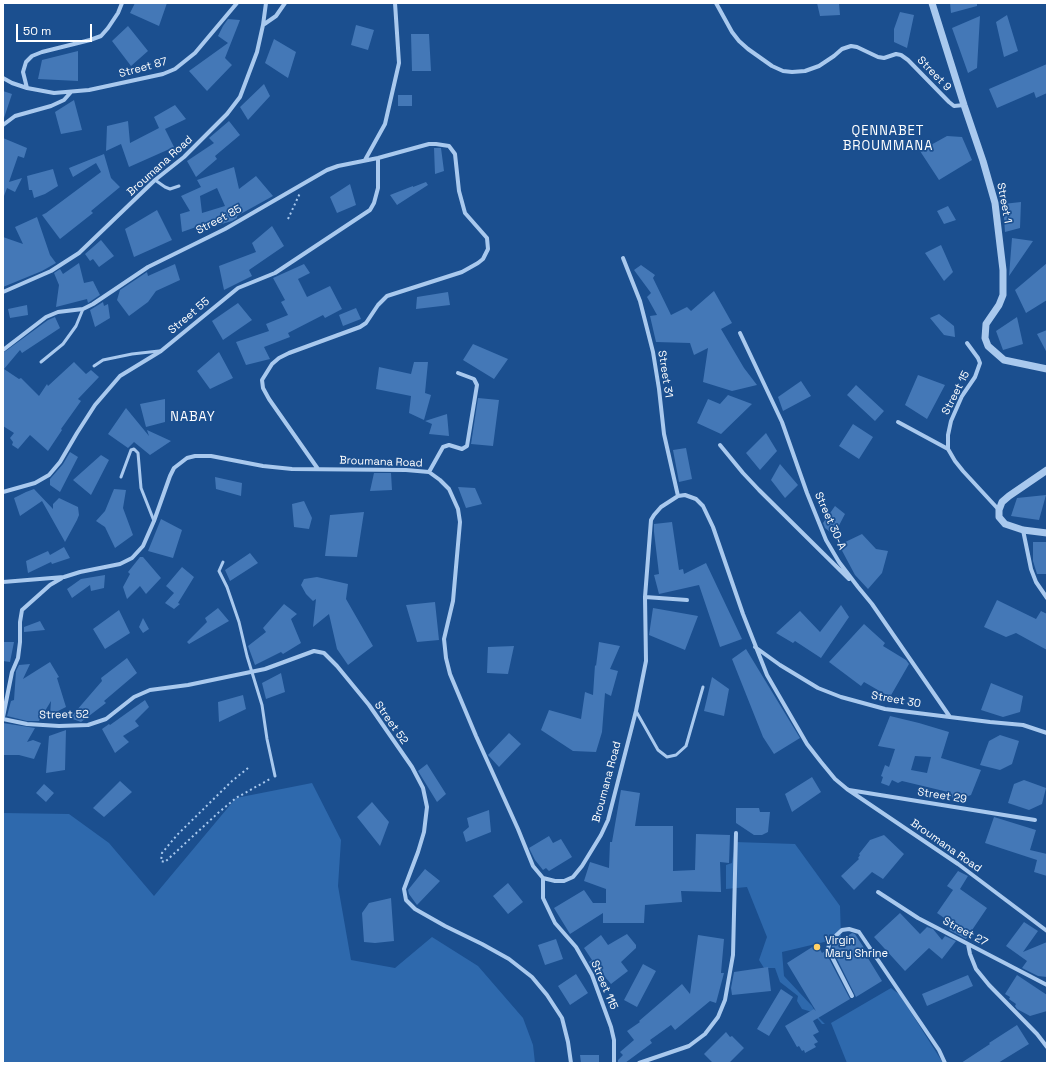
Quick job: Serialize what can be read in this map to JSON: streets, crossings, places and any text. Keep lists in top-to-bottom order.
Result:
{
  "streets": {
    "street": [
      "Street 87",
      "Street 9",
      "Broumana Road",
      "Street 1",
      "Street 85",
      "Street 55",
      "Street 31",
      "Street 15",
      "Street 30-A",
      "Street 30",
      "Street 52",
      "Street 29",
      "Street 27",
      "Street 115"
    ]
  },
  "crossings": [
    ["Street 9", "Street 1"],
    ["Broumana Road", "Street 85"],
    ["Broumana Road", "Street 31"],
    ["Broumana Road", "Street 30"],
    ["Broumana Road", "Street 52"],
    ["Broumana Road", "Street 29"],
    ["Broumana Road", "Street 115"],
    ["Street 85", "Street 55"],
    ["Street 30-A", "Street 30"]
  ],
  "districts": ["QENNABET BROUMMANA", "NABAY"],
  "places": ["Virgin Mary Shrine"],
  "scale_bar": "50 m"
}
